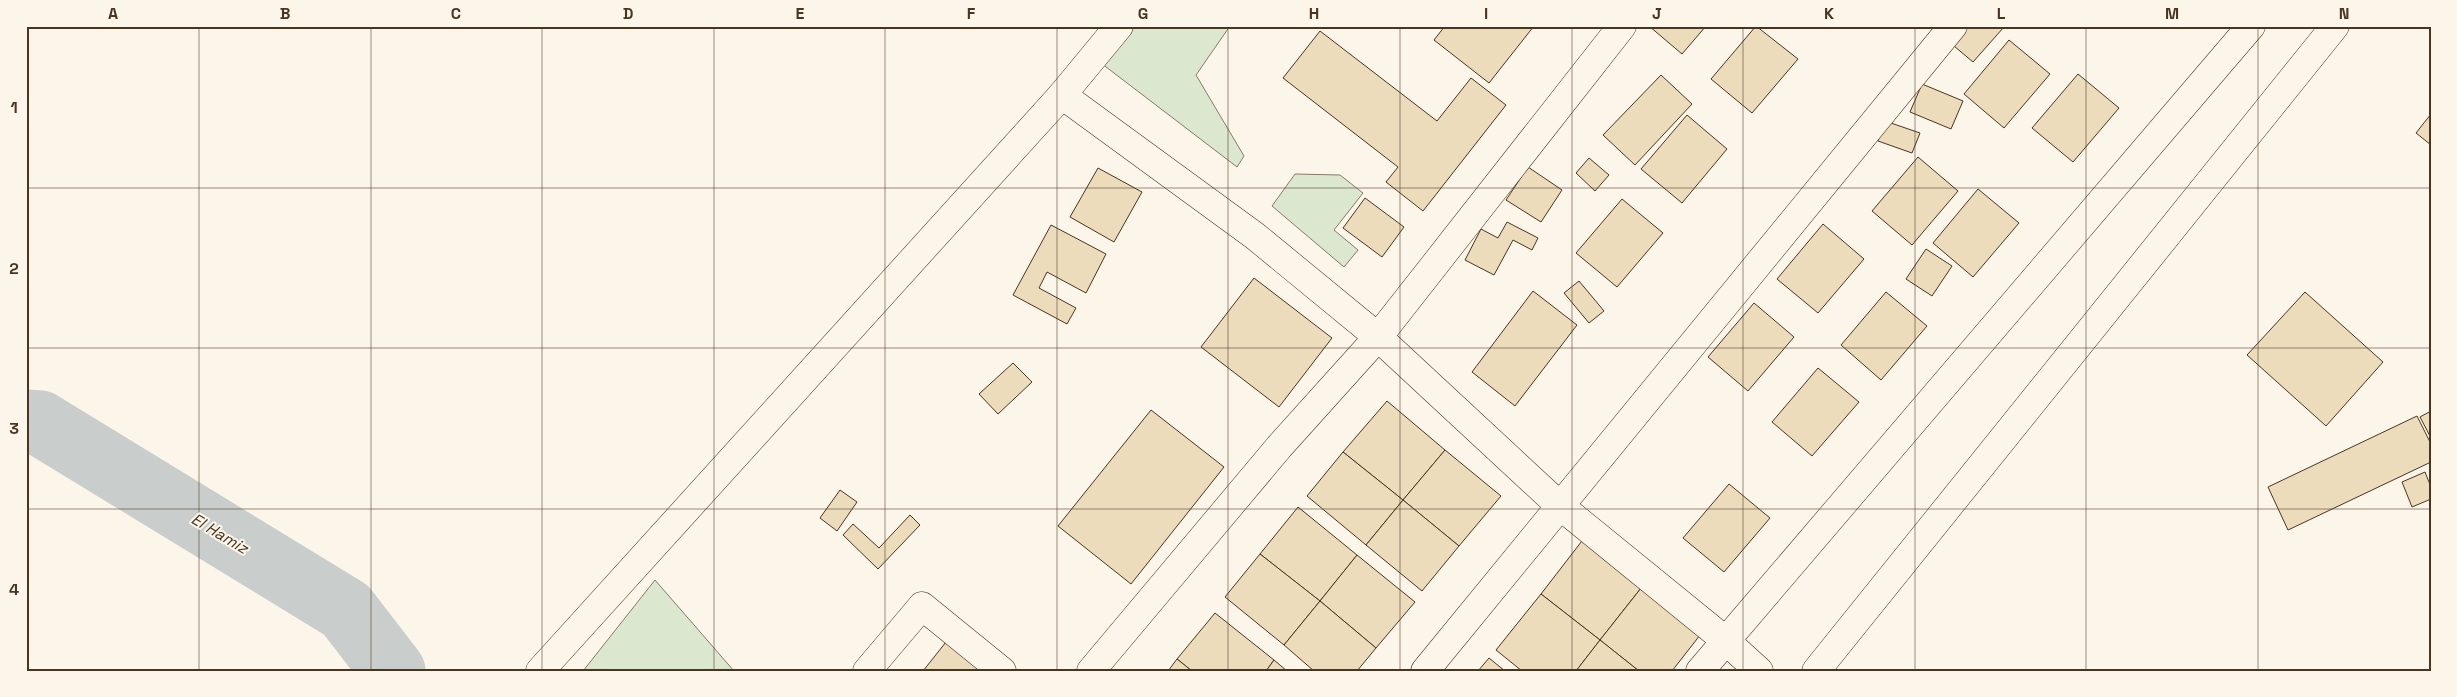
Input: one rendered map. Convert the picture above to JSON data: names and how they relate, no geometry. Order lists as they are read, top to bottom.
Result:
{
  "water": ["El Hamiz"],
  "grid": {
    "columns": [
      "A",
      "B",
      "C",
      "D",
      "E",
      "F",
      "G",
      "H",
      "I",
      "J",
      "K",
      "L",
      "M",
      "N"
    ],
    "rows": [
      "1",
      "2",
      "3",
      "4"
    ]
  }
}
